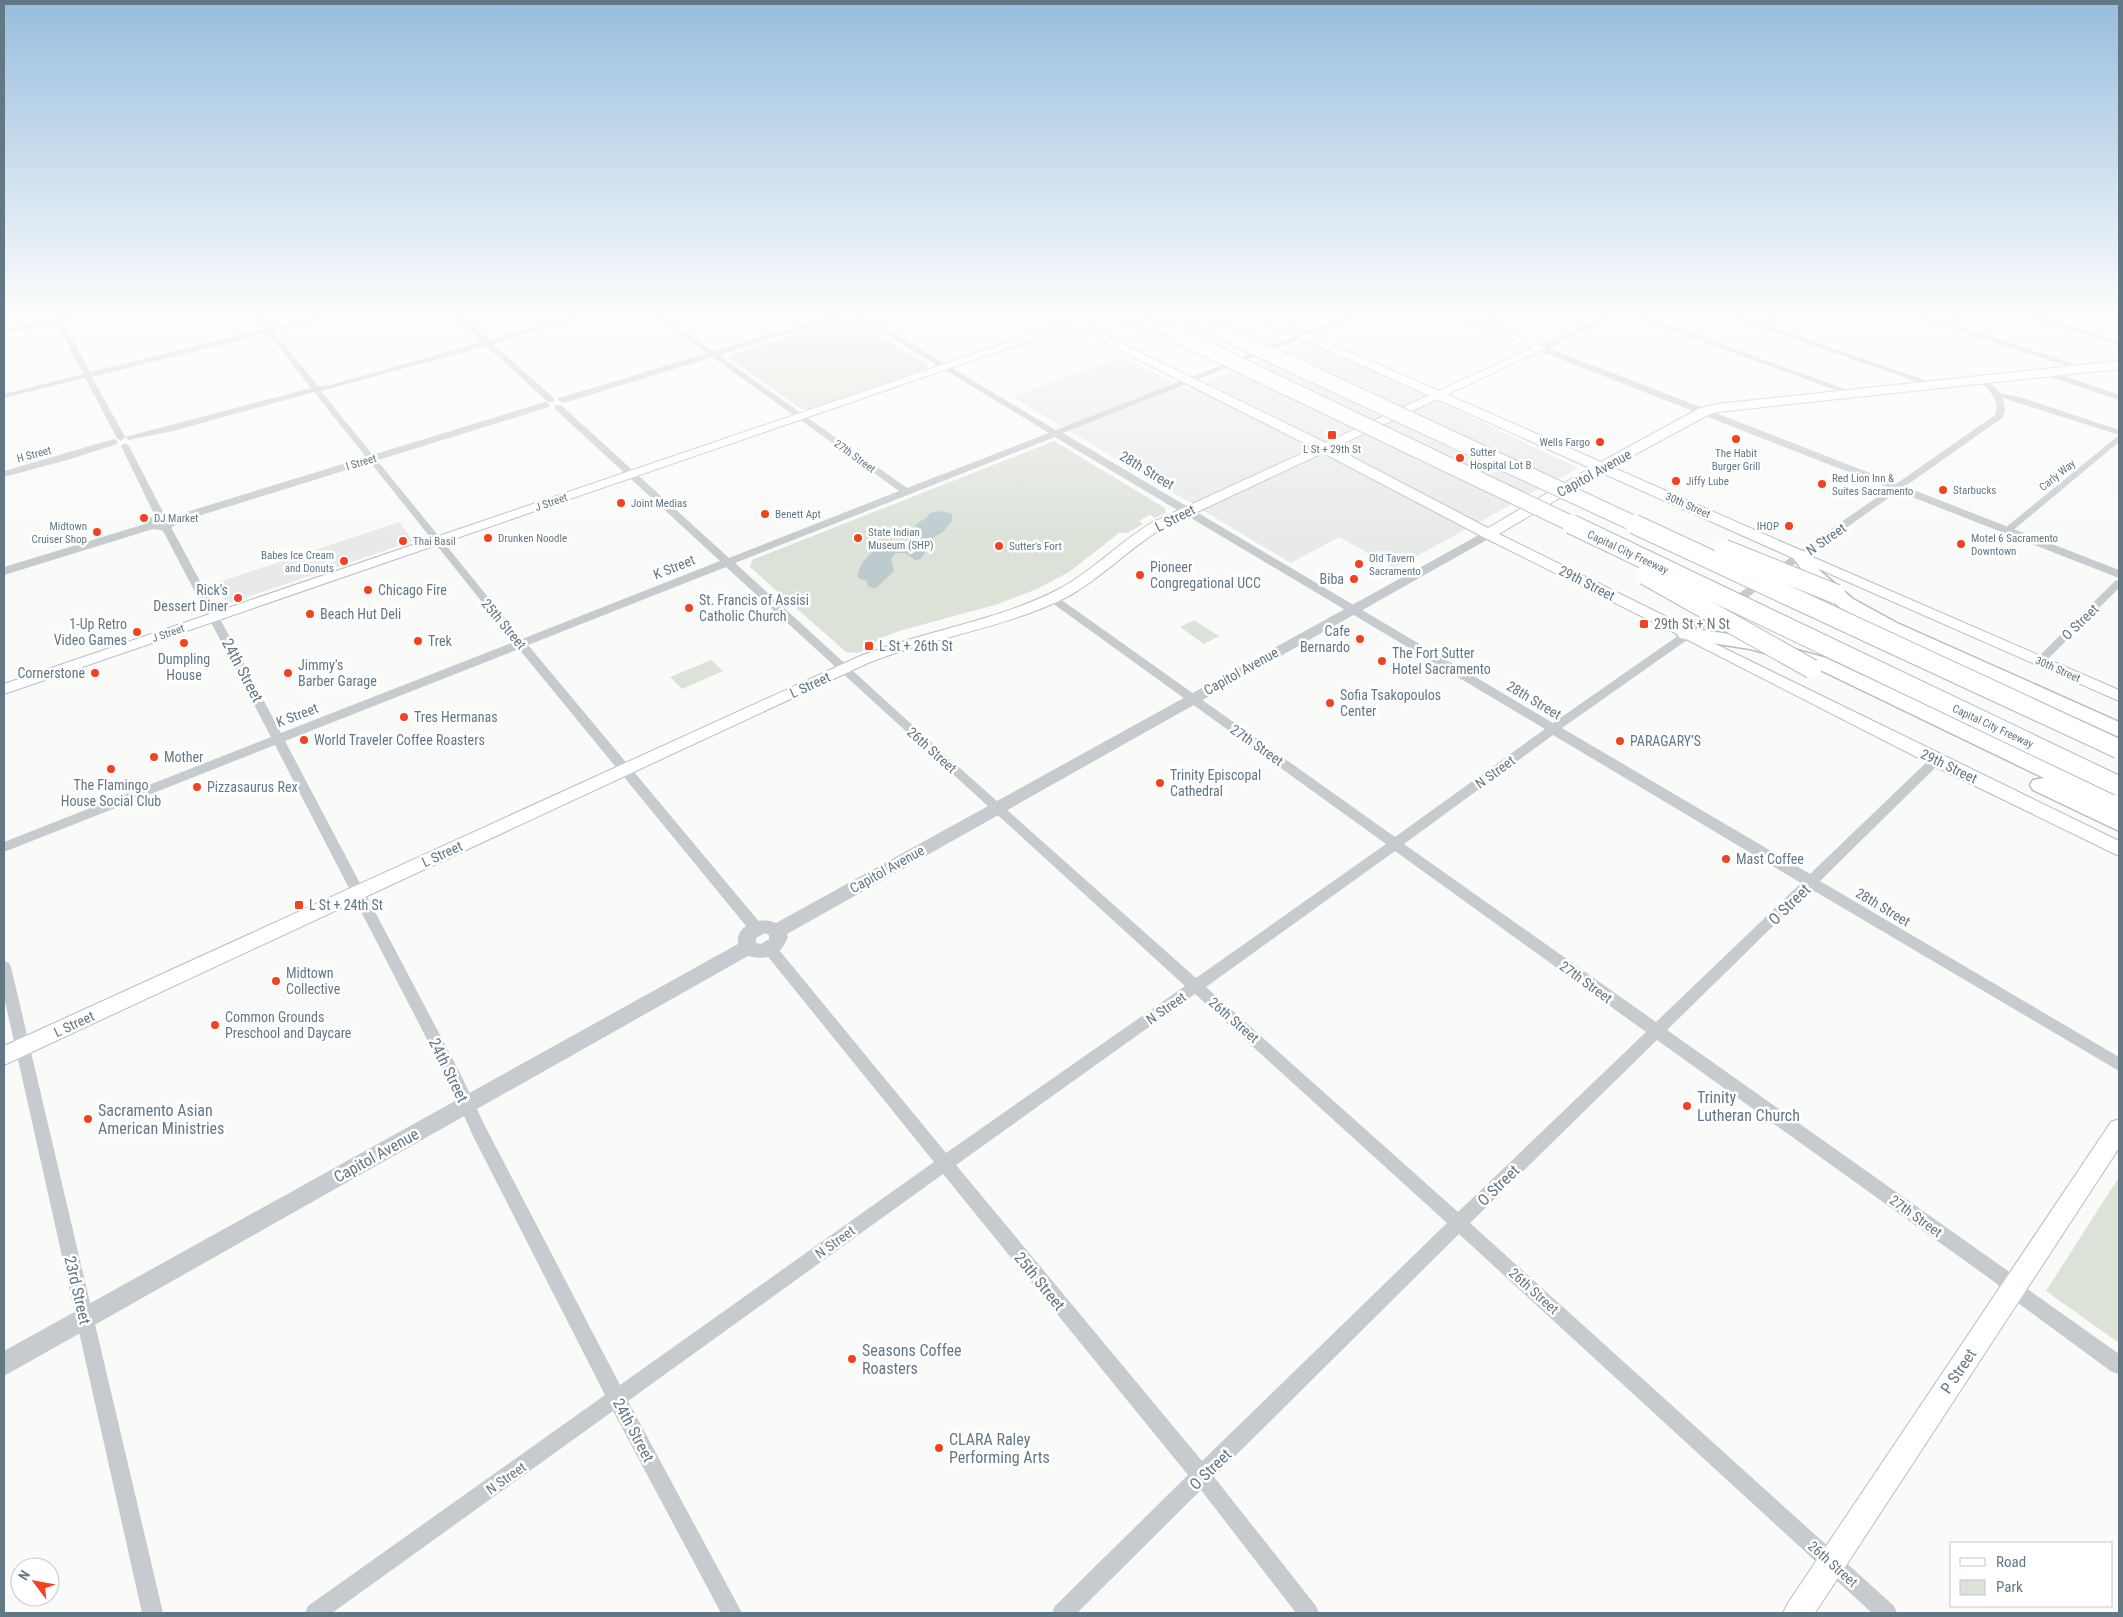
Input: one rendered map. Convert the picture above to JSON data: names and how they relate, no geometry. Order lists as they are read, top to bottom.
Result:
{
  "streets": {
    "highway": ["Capital City Freeway"],
    "main road": [
      "Capitol Avenue",
      "J Street",
      "30th Street",
      "L Street",
      "29th Street",
      "P Street"
    ],
    "street": [
      "H Street",
      "27th Street",
      "I Street",
      "28th Street",
      "Carly Way",
      "N Street",
      "K Street",
      "O Street",
      "25th Street",
      "24th Street",
      "26th Street",
      "23rd Street"
    ]
  },
  "crossings": [
    ["H Street", "24th Street"],
    ["27th Street", "Capitol Avenue"],
    ["27th Street", "J Street"],
    ["27th Street", "L Street"],
    ["27th Street", "N Street"],
    ["27th Street", "K Street"],
    ["27th Street", "O Street"],
    ["27th Street", "P Street"],
    ["I Street", "25th Street"],
    ["I Street", "26th Street"],
    ["28th Street", "Capitol Avenue"],
    ["28th Street", "L Street"],
    ["28th Street", "N Street"],
    ["28th Street", "K Street"],
    ["28th Street", "O Street"],
    ["Capitol Avenue", "30th Street"],
    ["Capitol Avenue", "29th Street"],
    ["Capitol Avenue", "25th Street"],
    ["Capitol Avenue", "24th Street"],
    ["Capitol Avenue", "26th Street"],
    ["Capitol Avenue", "23rd Street"],
    ["J Street", "25th Street"],
    ["J Street", "24th Street"],
    ["J Street", "26th Street"],
    ["30th Street", "L Street"],
    ["30th Street", "N Street"],
    ["30th Street", "O Street"],
    ["L Street", "29th Street"],
    ["L Street", "25th Street"],
    ["L Street", "24th Street"],
    ["L Street", "26th Street"],
    ["L Street", "23rd Street"],
    ["N Street", "29th Street"],
    ["N Street", "25th Street"],
    ["N Street", "24th Street"],
    ["N Street", "26th Street"],
    ["K Street", "25th Street"],
    ["K Street", "24th Street"],
    ["K Street", "26th Street"],
    ["29th Street", "O Street"],
    ["O Street", "25th Street"],
    ["O Street", "26th Street"],
    ["26th Street", "P Street"]
  ],
  "places": {
    "transit": [
      "L St + 29th St",
      "29th St + N St",
      "L St + 26th St",
      "L St + 24th St"
    ],
    "other": [
      "The Habit Burger Grill",
      "Wells Fargo",
      "Sutter Hospital Lot B",
      "Jiffy Lube",
      "Red Lion Inn & Suites Sacramento",
      "Starbucks",
      "Joint Medias",
      "Benett Apt",
      "DJ Market",
      "IHOP",
      "Midtown Cruiser Shop",
      "Drunken Noodle",
      "State Indian Museum (SHP)",
      "Thai Basil",
      "Motel 6 Sacramento Downtown",
      "Sutter's Fort",
      "Babes Ice Cream and Donuts",
      "Old Tavern Sacramento",
      "Pioneer Congregational UCC",
      "Biba",
      "Chicago Fire",
      "Rick's Dessert Diner",
      "St. Francis of Assisi Catholic Church",
      "Beach Hut Deli",
      "1-Up Retro Video Games",
      "Cafe Bernardo",
      "Trek",
      "Dumpling House",
      "The Fort Sutter Hotel Sacramento",
      "Cornerstone",
      "Jimmy's Barber Garage",
      "Sofia Tsakopoulos Center",
      "Tres Hermanas",
      "World Traveler Coffee Roasters",
      "PARAGARY’S",
      "Mother",
      "The Flamingo House Social Club",
      "Trinity Episcopal Cathedral",
      "Pizzasaurus Rex",
      "Mast Coffee",
      "Midtown Collective",
      "Common Grounds Preschool and Daycare",
      "Trinity Lutheran Church",
      "Sacramento Asian American Ministries",
      "Seasons Coffee Roasters",
      "CLARA Raley Performing Arts"
    ]
  },
  "legend": ["Road", "Park"],
  "north": "top left"
}
